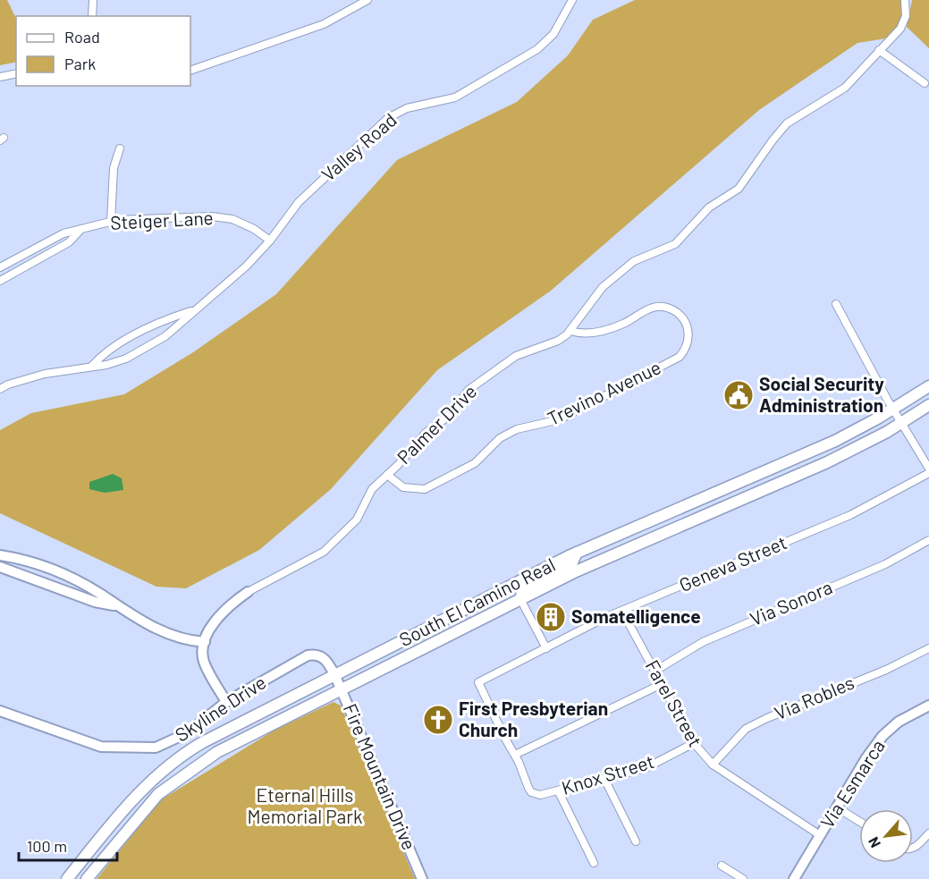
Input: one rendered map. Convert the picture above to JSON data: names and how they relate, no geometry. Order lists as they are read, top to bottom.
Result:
{
  "streets": {
    "main road": ["South El Camino Real"],
    "street": [
      "Valley Road",
      "Steiger Lane",
      "Trevino Avenue",
      "Palmer Drive",
      "Geneva Street",
      "Via Sonora",
      "Via Robles",
      "Farel Street",
      "Skyline Drive",
      "Knox Street",
      "Fire Mountain Drive",
      "Via Esmarca"
    ]
  },
  "crossings": [
    ["Valley Road", "Steiger Lane"],
    ["Trevino Avenue", "Palmer Drive"],
    ["Geneva Street", "Farel Street"],
    ["South El Camino Real", "Skyline Drive"],
    ["South El Camino Real", "Fire Mountain Drive"],
    ["Via Sonora", "Farel Street"],
    ["Via Robles", "Farel Street"],
    ["Farel Street", "Knox Street"],
    ["Farel Street", "Via Esmarca"],
    ["Skyline Drive", "Fire Mountain Drive"]
  ],
  "parks": ["Eternal Hills Memorial Park"],
  "places": {
    "public building": ["Social Security Administration"],
    "building": ["Somatelligence"],
    "church": ["First Presbyterian Church"]
  },
  "legend": ["Road", "Park"],
  "scale_bar": "100 m",
  "north": "bottom left"
}
